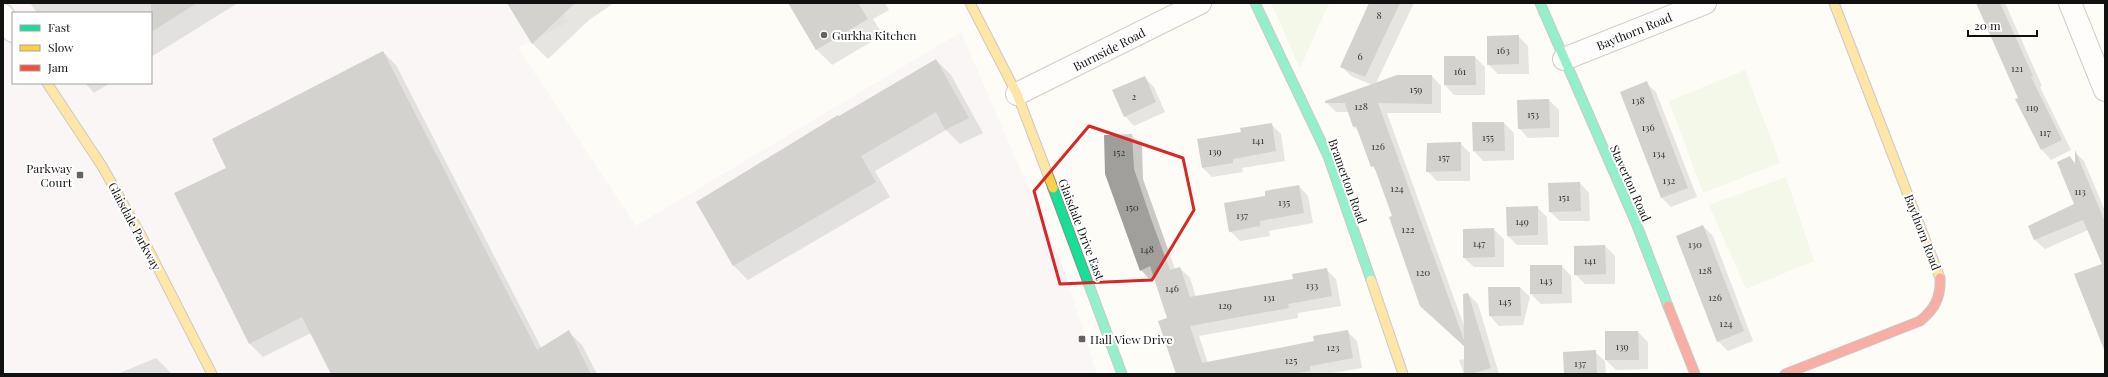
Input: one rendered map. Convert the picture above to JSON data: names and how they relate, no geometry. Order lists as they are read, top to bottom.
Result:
{
  "streets": {
    "street": [
      "Baythorn Road",
      "Burnside Road",
      "Bramerton Road",
      "Staverton Road",
      "Glaisdale Parkway",
      "Glaisdale Drive East"
    ]
  },
  "crossings": [
    ["Baythorn Road", "Staverton Road"],
    ["Burnside Road", "Glaisdale Drive East"]
  ],
  "places": {
    "other": ["Gurkha Kitchen"],
    "transit": ["Parkway Court", "Hall View Drive"]
  },
  "house_numbers": [
    "8",
    "163",
    "6",
    "121",
    "161",
    "159",
    "2",
    "138",
    "128",
    "119",
    "153",
    "136",
    "117",
    "155",
    "141",
    "126",
    "139",
    "152",
    "134",
    "157",
    "132",
    "124",
    "113",
    "151",
    "135",
    "150",
    "137",
    "149",
    "122",
    "147",
    "130",
    "148",
    "141",
    "128",
    "120",
    "143",
    "133",
    "146",
    "131",
    "126",
    "145",
    "129",
    "124",
    "139",
    "123",
    "125",
    "137"
  ],
  "legend": ["Fast", "Slow", "Jam"],
  "scale_bar": "20 m"
}
